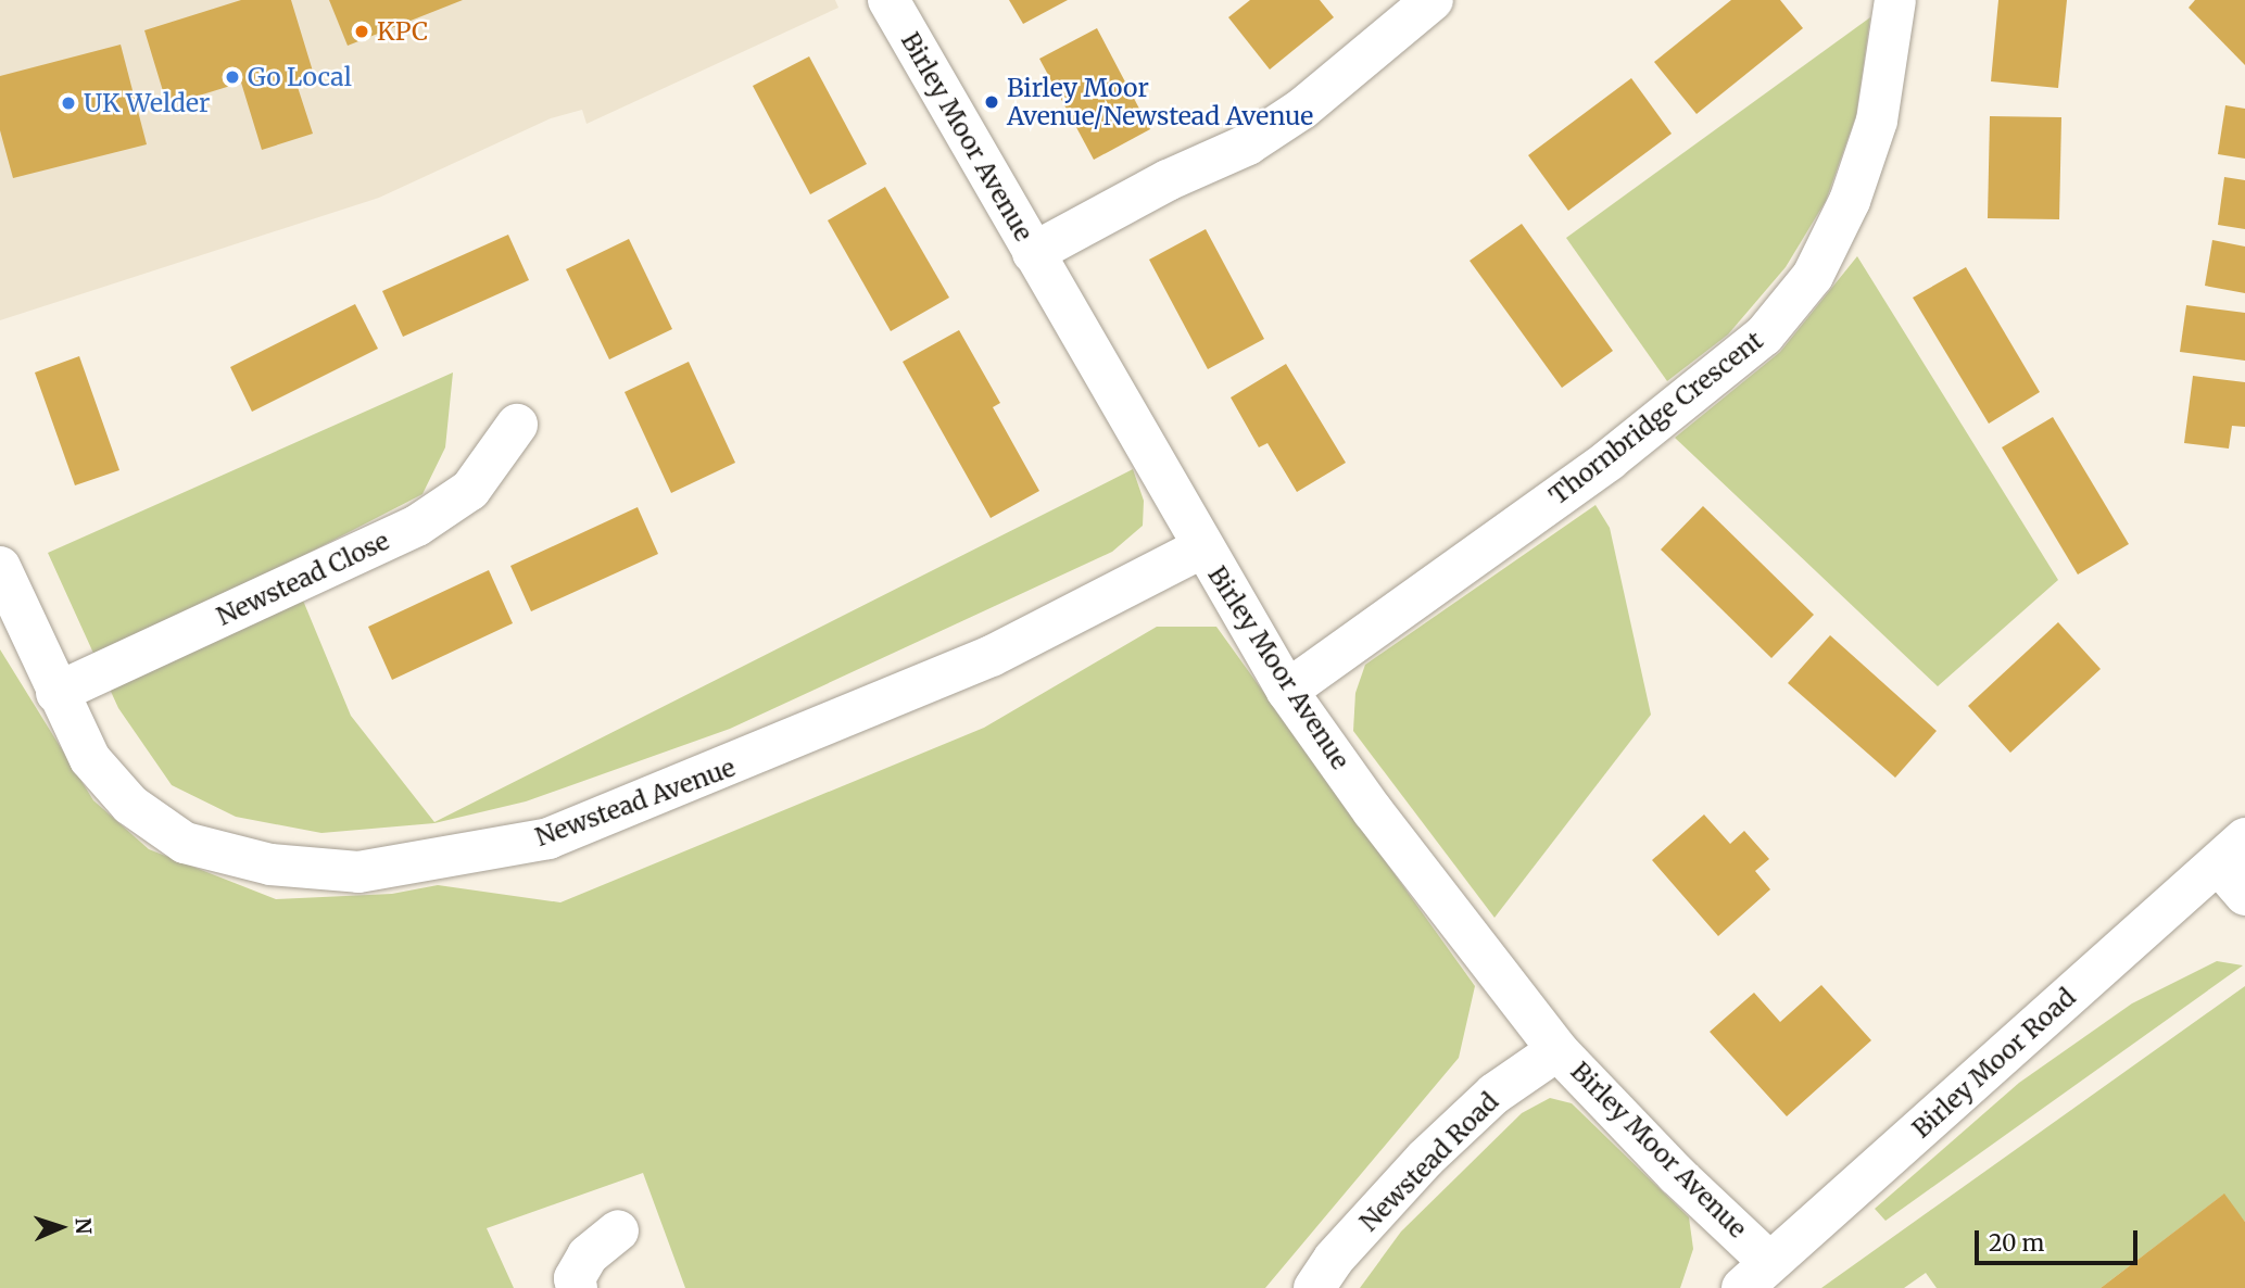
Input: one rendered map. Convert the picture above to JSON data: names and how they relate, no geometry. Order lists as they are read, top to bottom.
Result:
{
  "streets": {
    "street": [
      "Birley Moor Avenue",
      "Thornbridge Crescent",
      "Newstead Close",
      "Newstead Avenue",
      "Birley Moor Road",
      "Newstead Road"
    ]
  },
  "crossings": [
    ["Birley Moor Avenue", "Thornbridge Crescent"],
    ["Birley Moor Avenue", "Newstead Avenue"],
    ["Birley Moor Avenue", "Birley Moor Road"],
    ["Birley Moor Avenue", "Newstead Road"],
    ["Newstead Close", "Newstead Avenue"]
  ],
  "places": [
    "KPC",
    "Go Local",
    "Birley Moor Avenue/Newstead Avenue",
    "UK Welder"
  ],
  "scale_bar": "20 m",
  "north": "right"
}
